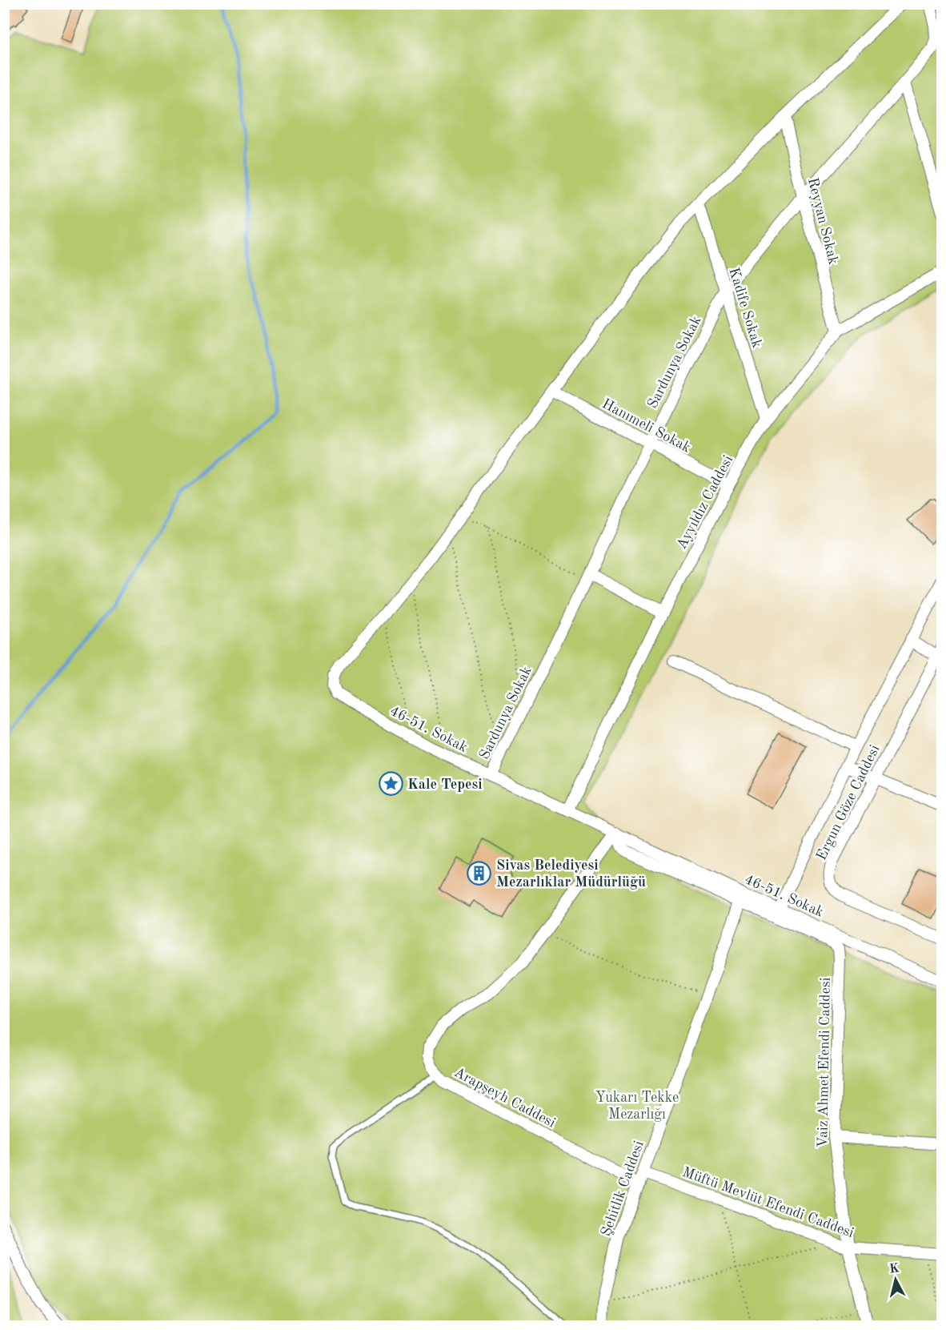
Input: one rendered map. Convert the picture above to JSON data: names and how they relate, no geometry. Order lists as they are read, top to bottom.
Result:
{
  "streets": {
    "street": [
      "Reyyan Sokak",
      "Kadife Sokak",
      "Sardunya Sokak",
      "Hanımeli Sokak",
      "Ayyıldız Caddesi",
      "46-51. Sokak",
      "Ergun Göze Caddesi",
      "Vaiz Ahmet Efendi Caddesi",
      "Arapşeyh Caddesi",
      "Şehitlik Caddesi",
      "Müftü Mevlüt Efendi Caddesi"
    ]
  },
  "crossings": [
    ["Reyyan Sokak", "Sardunya Sokak"],
    ["Reyyan Sokak", "Ayyıldız Caddesi"],
    ["Kadife Sokak", "Sardunya Sokak"],
    ["Kadife Sokak", "Ayyıldız Caddesi"],
    ["Sardunya Sokak", "Hanımeli Sokak"],
    ["Sardunya Sokak", "46-51. Sokak"],
    ["Hanımeli Sokak", "Ayyıldız Caddesi"],
    ["Ayyıldız Caddesi", "46-51. Sokak"],
    ["46-51. Sokak", "Ergun Göze Caddesi"],
    ["46-51. Sokak", "Vaiz Ahmet Efendi Caddesi"],
    ["46-51. Sokak", "Arapşeyh Caddesi"],
    ["46-51. Sokak", "Şehitlik Caddesi"],
    ["Vaiz Ahmet Efendi Caddesi", "Müftü Mevlüt Efendi Caddesi"],
    ["Arapşeyh Caddesi", "Şehitlik Caddesi"],
    ["Şehitlik Caddesi", "Müftü Mevlüt Efendi Caddesi"]
  ],
  "parks": ["Yukarı Tekke Mezarlığı"],
  "places": {
    "place": ["Kale Tepesi"],
    "building": ["Sivas Belediyesi Mezarlıklar Müdürlüğü"]
  },
  "north": "top"
}
